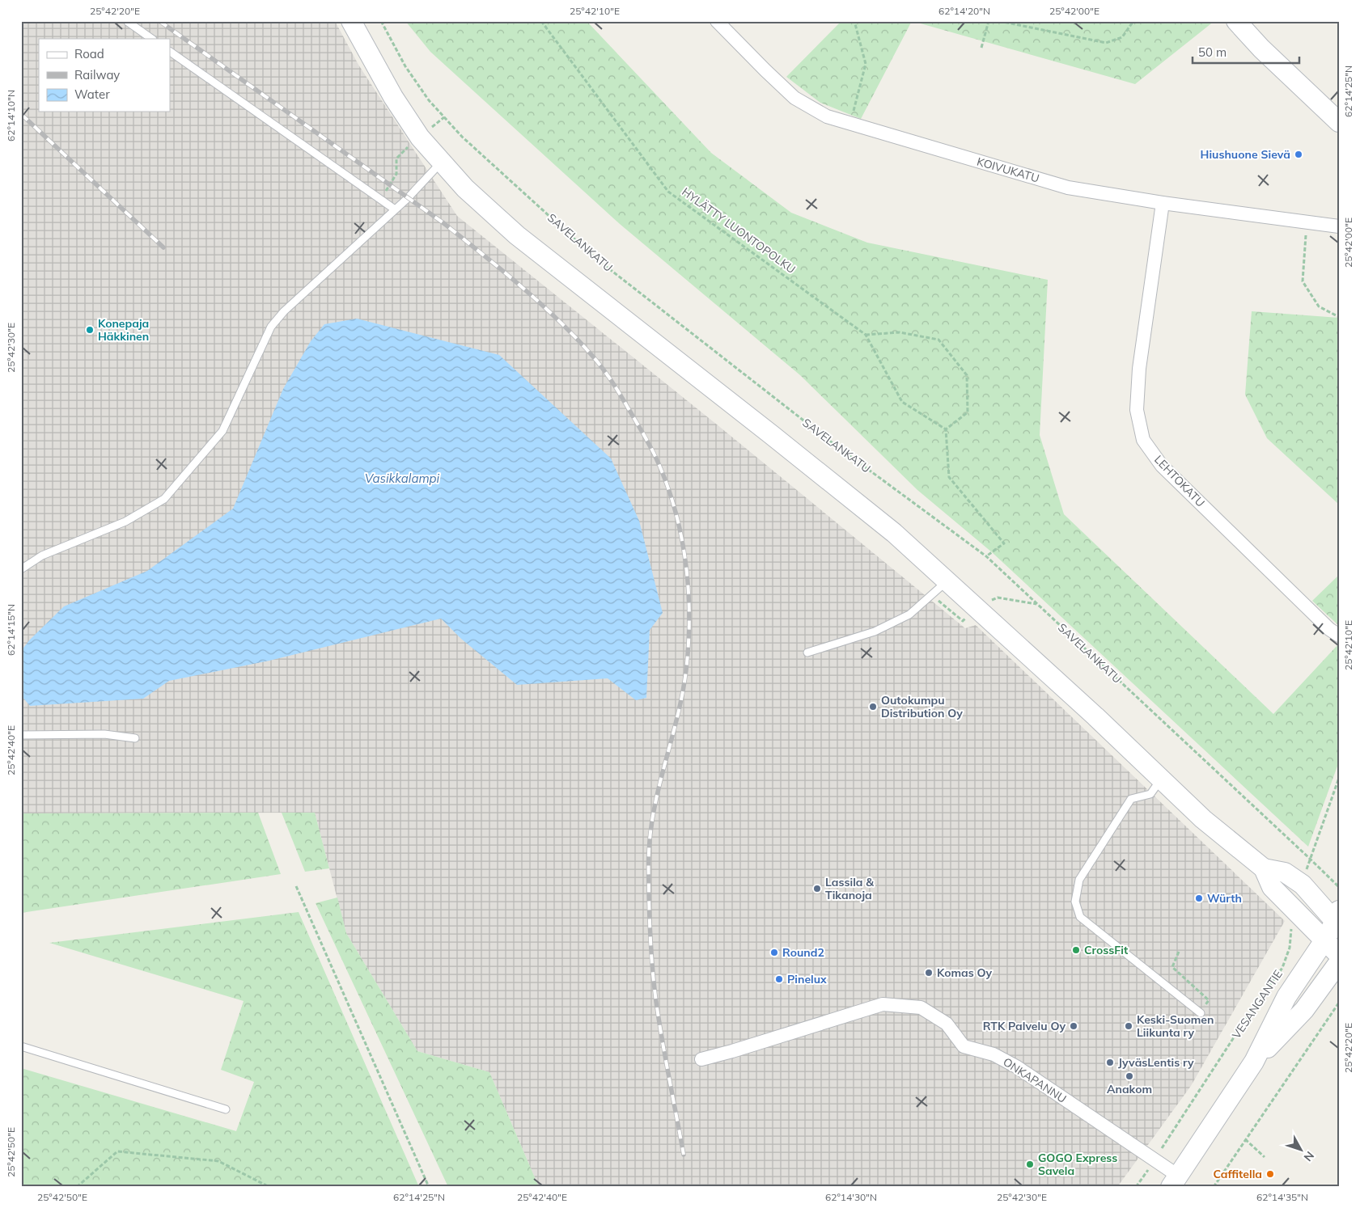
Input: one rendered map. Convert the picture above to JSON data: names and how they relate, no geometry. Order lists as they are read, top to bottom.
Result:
{
  "streets": {
    "main road": ["VESANGANTIE"],
    "street": ["KOIVUKATU", "LEHTOKATU", "ONKAPANNU"],
    "path": ["HYLÄTTY LUONTOPOLKU", "SAVELANKATU"]
  },
  "crossings": [
    ["KOIVUKATU", "LEHTOKATU"],
    ["VESANGANTIE", "ONKAPANNU"]
  ],
  "water": ["Vasikkalampi"],
  "places": [
    "Hiushuone Sievä",
    "Konepaja Häkkinen",
    "Outokumpu Distribution Oy",
    "Lassila & Tikanoja",
    "Würth",
    "CrossFit",
    "Round2",
    "Komas Oy",
    "Pinelux",
    "RTK Palvelu Oy",
    "Keski-Suomen Liikunta ry",
    "JyväsLentis ry",
    "Anakom",
    "GOGO Express Savela",
    "Caffitella"
  ],
  "legend": ["Road", "Railway", "Water"],
  "scale_bar": "50 m",
  "north": "bottom right",
  "coordinates": [
    "25°42'20\"E",
    "25°42'10\"E",
    "62°14'20\"N",
    "25°42'00\"E",
    "62°14'25\"N",
    "62°14'10\"N",
    "25°42'30\"E",
    "62°14'15\"N",
    "25°42'40\"E",
    "25°42'50\"E",
    "62°14'30\"N",
    "62°14'35\"N"
  ]
}
